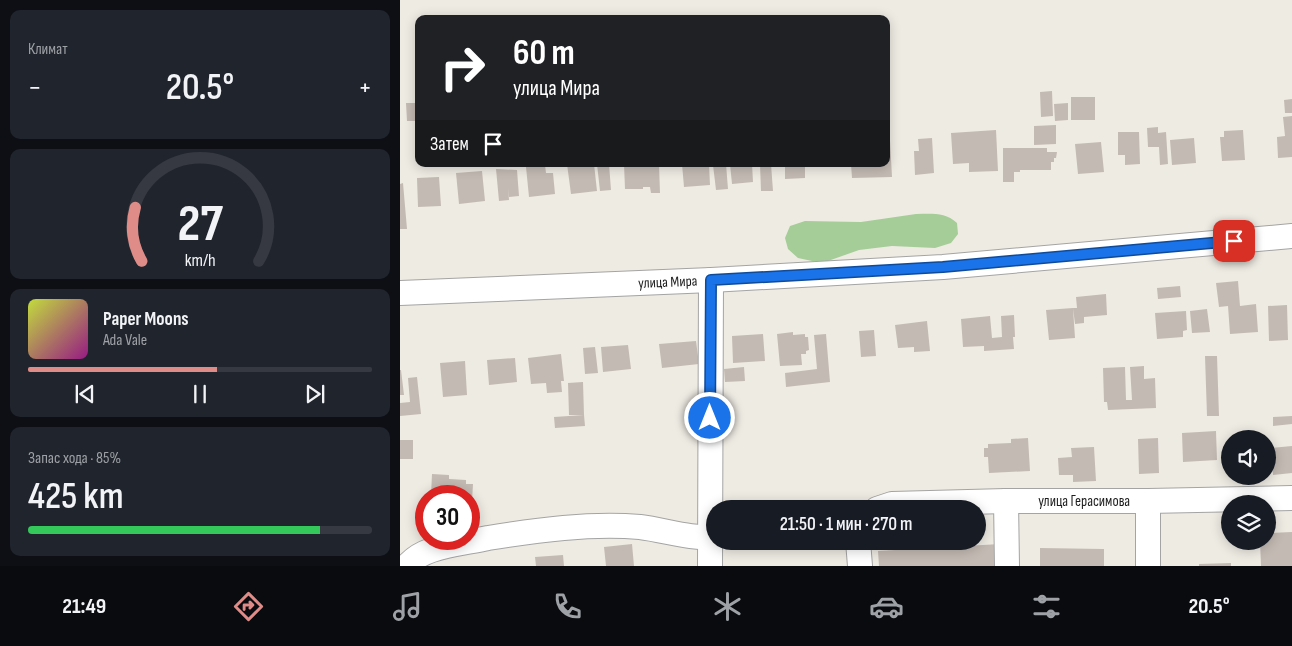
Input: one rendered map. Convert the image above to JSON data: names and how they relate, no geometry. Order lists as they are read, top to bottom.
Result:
{
  "streets": {
    "street": ["улица Мира", "улица Герасимова"]
  },
  "page": {
    "tile": [
      "Климат",
      ["Запас хода · 85%", "425 km"]
    ],
    "turn": ["60 m", "улица Мира"],
    "heat": ["−", "20.5°", "+"],
    "then": "Затем",
    "song": ["Paper Moons", "Ada Vale"],
    "limit": "30",
    "trip": "21:50 · 1 мин · 270 m",
    "tabs": ["21:49", "20.5°"],
    "gauge": ["27", "km/h"]
  }
}
